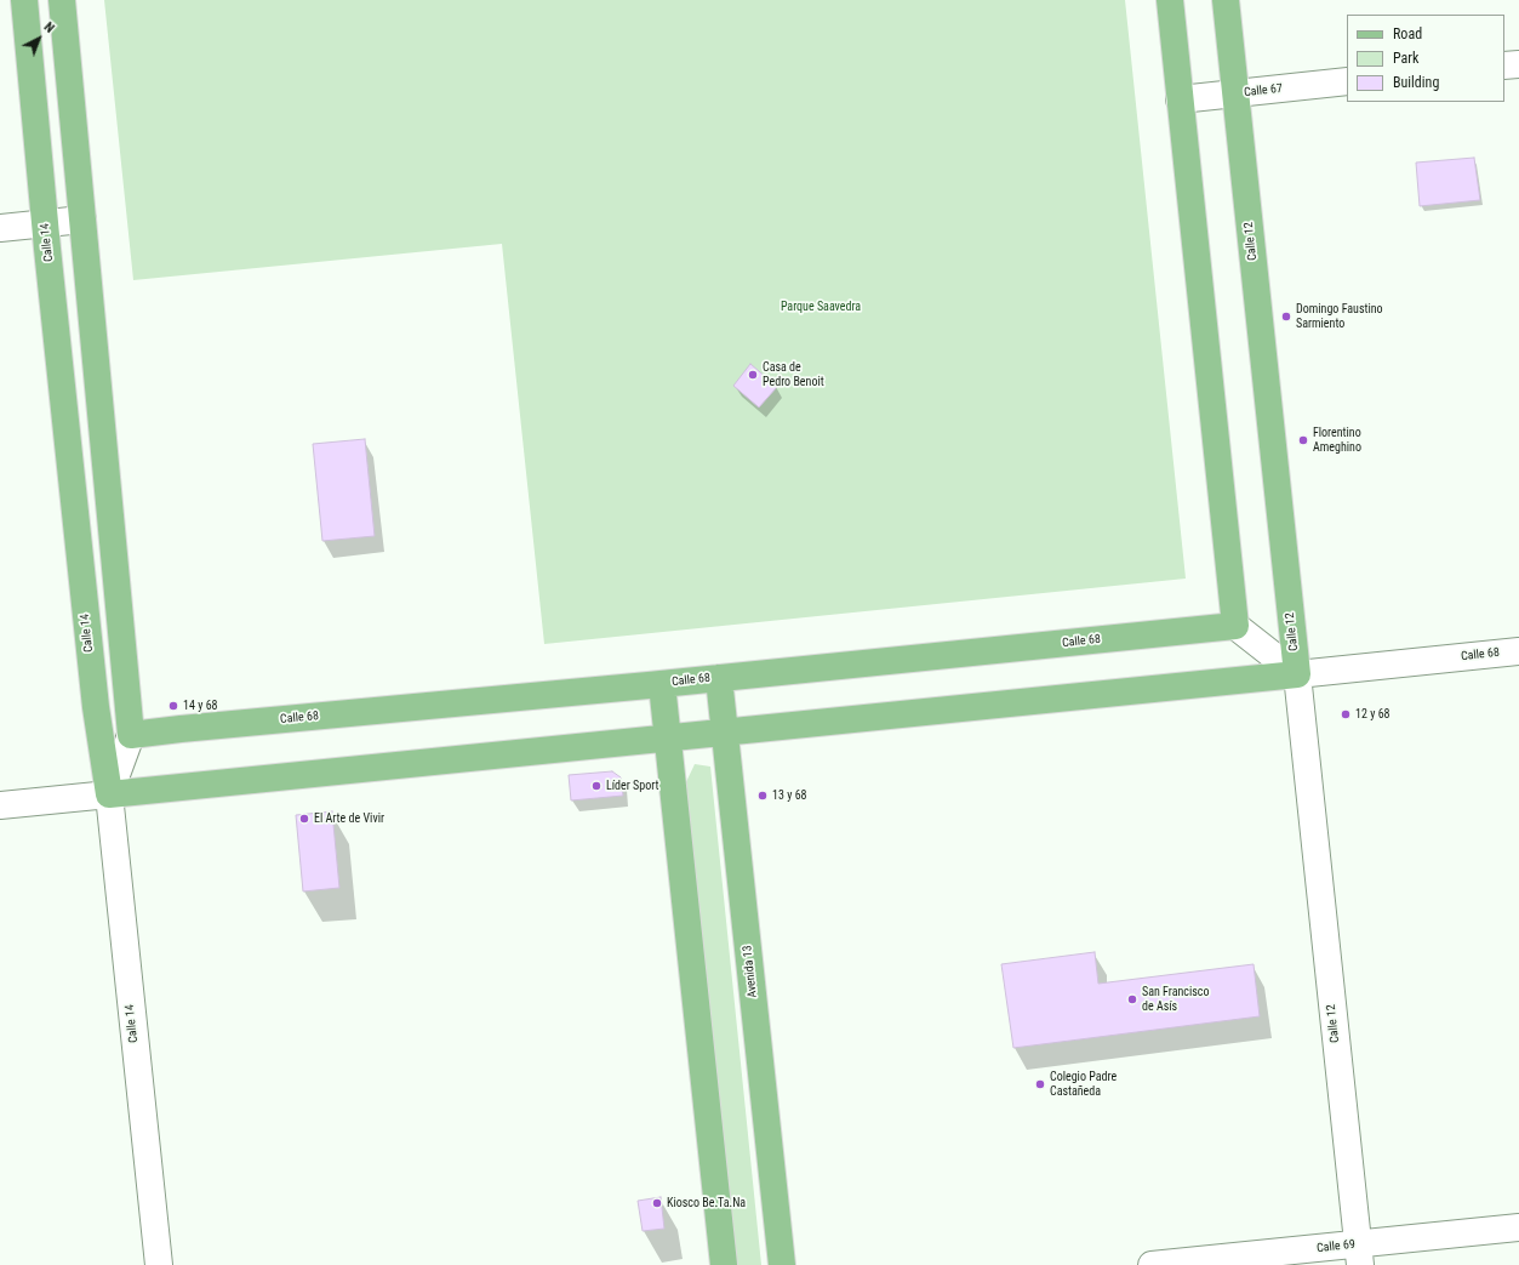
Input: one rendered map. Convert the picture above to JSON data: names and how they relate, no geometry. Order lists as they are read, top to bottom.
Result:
{
  "streets": {
    "main road": [
      "Calle 12",
      "Calle 14",
      "Calle 68",
      "Avenida 13"
    ],
    "street": ["Calle 67", "Calle 69"]
  },
  "crossings": [
    ["Calle 67", "Calle 12"],
    ["Calle 12", "Calle 68"],
    ["Calle 12", "Calle 69"],
    ["Calle 14", "Calle 68"],
    ["Calle 68", "Avenida 13"]
  ],
  "parks": ["Parque Saavedra"],
  "places": [
    "Domingo Faustino Sarmiento",
    "Casa de Pedro Benoit",
    "Florentino Ameghino",
    "14 y 68",
    "12 y 68",
    "Líder Sport",
    "13 y 68",
    "El Arte de Vivir",
    "San Francisco de Asís",
    "Colegio Padre Castañeda",
    "Kiosco Be.Ta.Na"
  ],
  "legend": ["Road", "Park", "Building"],
  "north": "top right"
}
